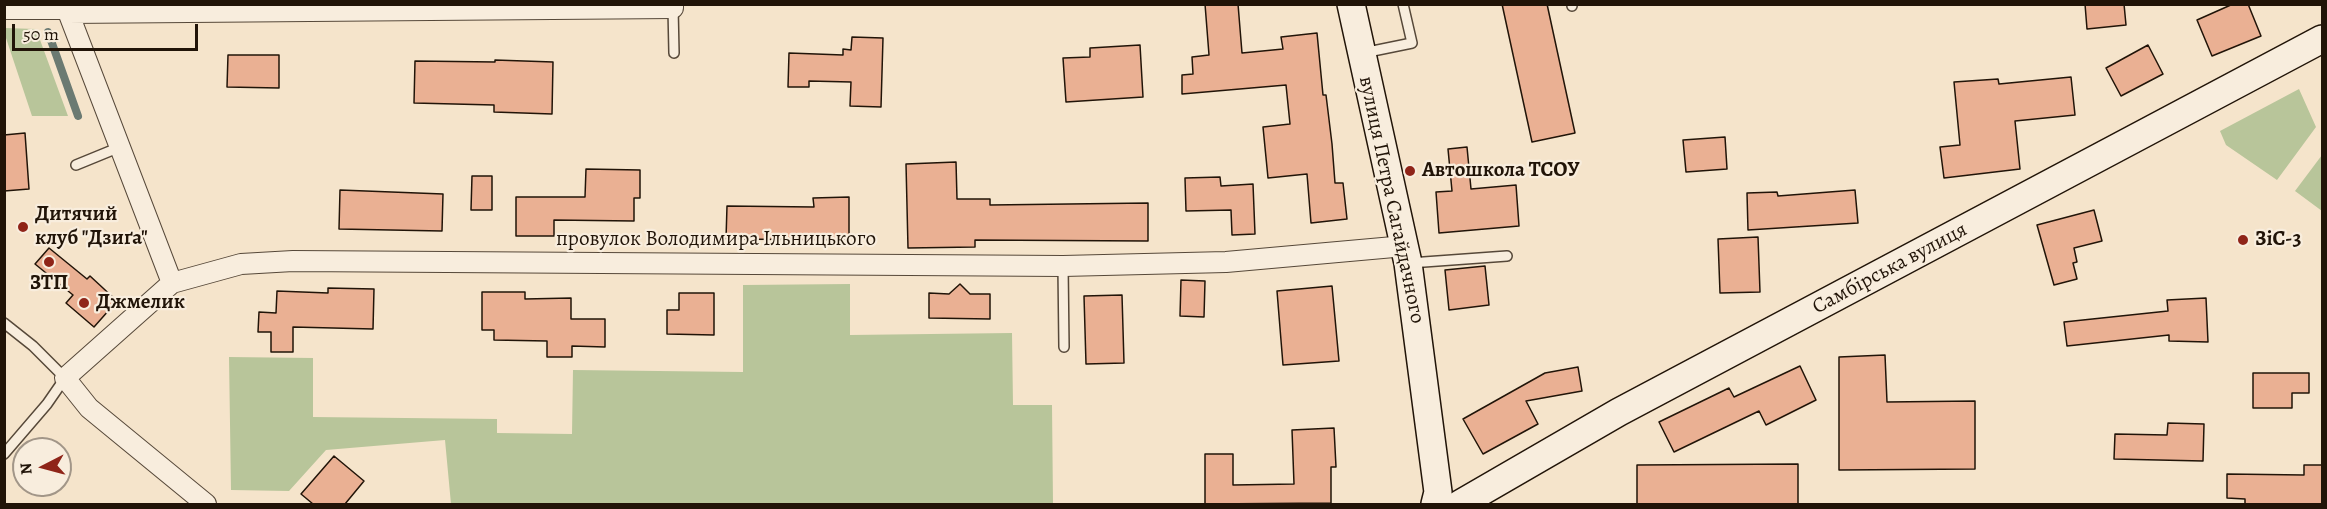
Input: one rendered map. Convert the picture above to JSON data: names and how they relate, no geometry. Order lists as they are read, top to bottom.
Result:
{
  "streets": {
    "main road": ["вулиця Петра Сагайдачного", "Самбірська вулиця"],
    "street": ["провулок Володимира Ільницького"]
  },
  "crossings": [
    ["вулиця Петра Сагайдачного", "провулок Володимира Ільницького"]
  ],
  "places": [
    "Автошкола ТСОУ",
    "Дитячий клуб \"Дзиґа\"",
    "ЗіС-3",
    "ЗТП",
    "Джмелик"
  ],
  "scale_bar": "50 m",
  "north": "left"
}
